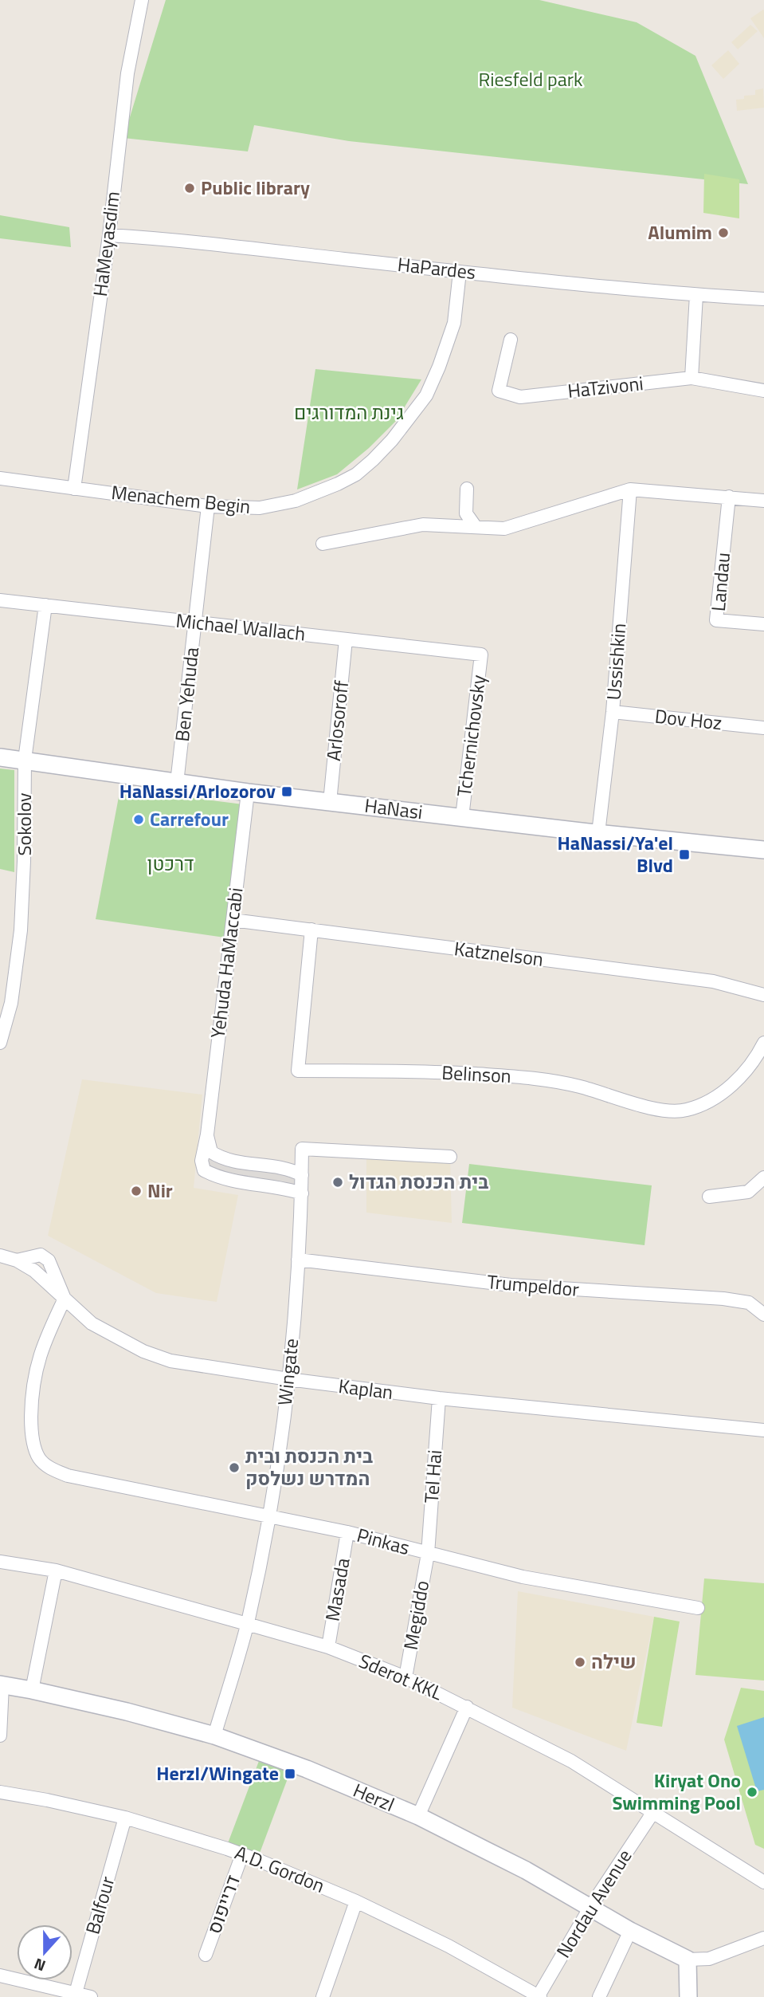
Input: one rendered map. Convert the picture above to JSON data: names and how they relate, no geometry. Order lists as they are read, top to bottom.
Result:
{
  "streets": {
    "street": [
      "HaMeyasdim",
      "HaPardes",
      "HaTzivoni",
      "Menachem Begin",
      "Landau",
      "Michael Wallach",
      "Ussishkin",
      "Ben Yehuda",
      "Dov Hoz",
      "Arlosoroff",
      "Tchernichovsky",
      "HaNasi",
      "Sokolov",
      "Katznelson",
      "Yehuda HaMaccabi",
      "Belinson",
      "Trumpeldor",
      "Wingate",
      "Kaplan",
      "Tel Hai",
      "Pinkas",
      "Masada",
      "Megiddo",
      "Sderot KKL",
      "Herzl",
      "A.D. Gordon",
      "Nordau Avenue",
      "דרייפוס",
      "Balfour"
    ]
  },
  "crossings": [
    ["HaMeyasdim", "HaPardes"],
    ["HaMeyasdim", "Menachem Begin"],
    ["HaPardes", "Menachem Begin"],
    ["Menachem Begin", "Ben Yehuda"],
    ["Michael Wallach", "Ben Yehuda"],
    ["Michael Wallach", "Arlosoroff"],
    ["Michael Wallach", "Tchernichovsky"],
    ["Michael Wallach", "Sokolov"],
    ["Ussishkin", "Dov Hoz"],
    ["Ussishkin", "HaNasi"],
    ["Ben Yehuda", "HaNasi"],
    ["Arlosoroff", "HaNasi"],
    ["Tchernichovsky", "HaNasi"],
    ["HaNasi", "Sokolov"],
    ["HaNasi", "Yehuda HaMaccabi"],
    ["Katznelson", "Yehuda HaMaccabi"],
    ["Katznelson", "Belinson"],
    ["Yehuda HaMaccabi", "Wingate"],
    ["Trumpeldor", "Wingate"],
    ["Wingate", "Kaplan"],
    ["Wingate", "Pinkas"],
    ["Wingate", "Sderot KKL"],
    ["Wingate", "Herzl"],
    ["Kaplan", "Tel Hai"],
    ["Kaplan", "Pinkas"],
    ["Tel Hai", "Pinkas"],
    ["Tel Hai", "Megiddo"],
    ["Pinkas", "Masada"],
    ["Pinkas", "Megiddo"],
    ["Masada", "Sderot KKL"],
    ["Megiddo", "Sderot KKL"],
    ["Sderot KKL", "Nordau Avenue"],
    ["Herzl", "Nordau Avenue"],
    ["A.D. Gordon", "Nordau Avenue"],
    ["A.D. Gordon", "דרייפוס"],
    ["A.D. Gordon", "Balfour"]
  ],
  "parks": ["Riesfeld park", "גינת המדורגים", "דרכטן"],
  "places": {
    "other": [
      "Public library",
      "Alumim",
      "Carrefour",
      "בית הכנסת הגדול",
      "Nir",
      "בית הכנסת ובית המדרש נשלסק",
      "שילה",
      "Kiryat Ono Swimming Pool"
    ],
    "transit": ["HaNassi/Arlozorov", "HaNassi/Ya'el Blvd", "Herzl/Wingate"]
  },
  "north": "bottom"
}
